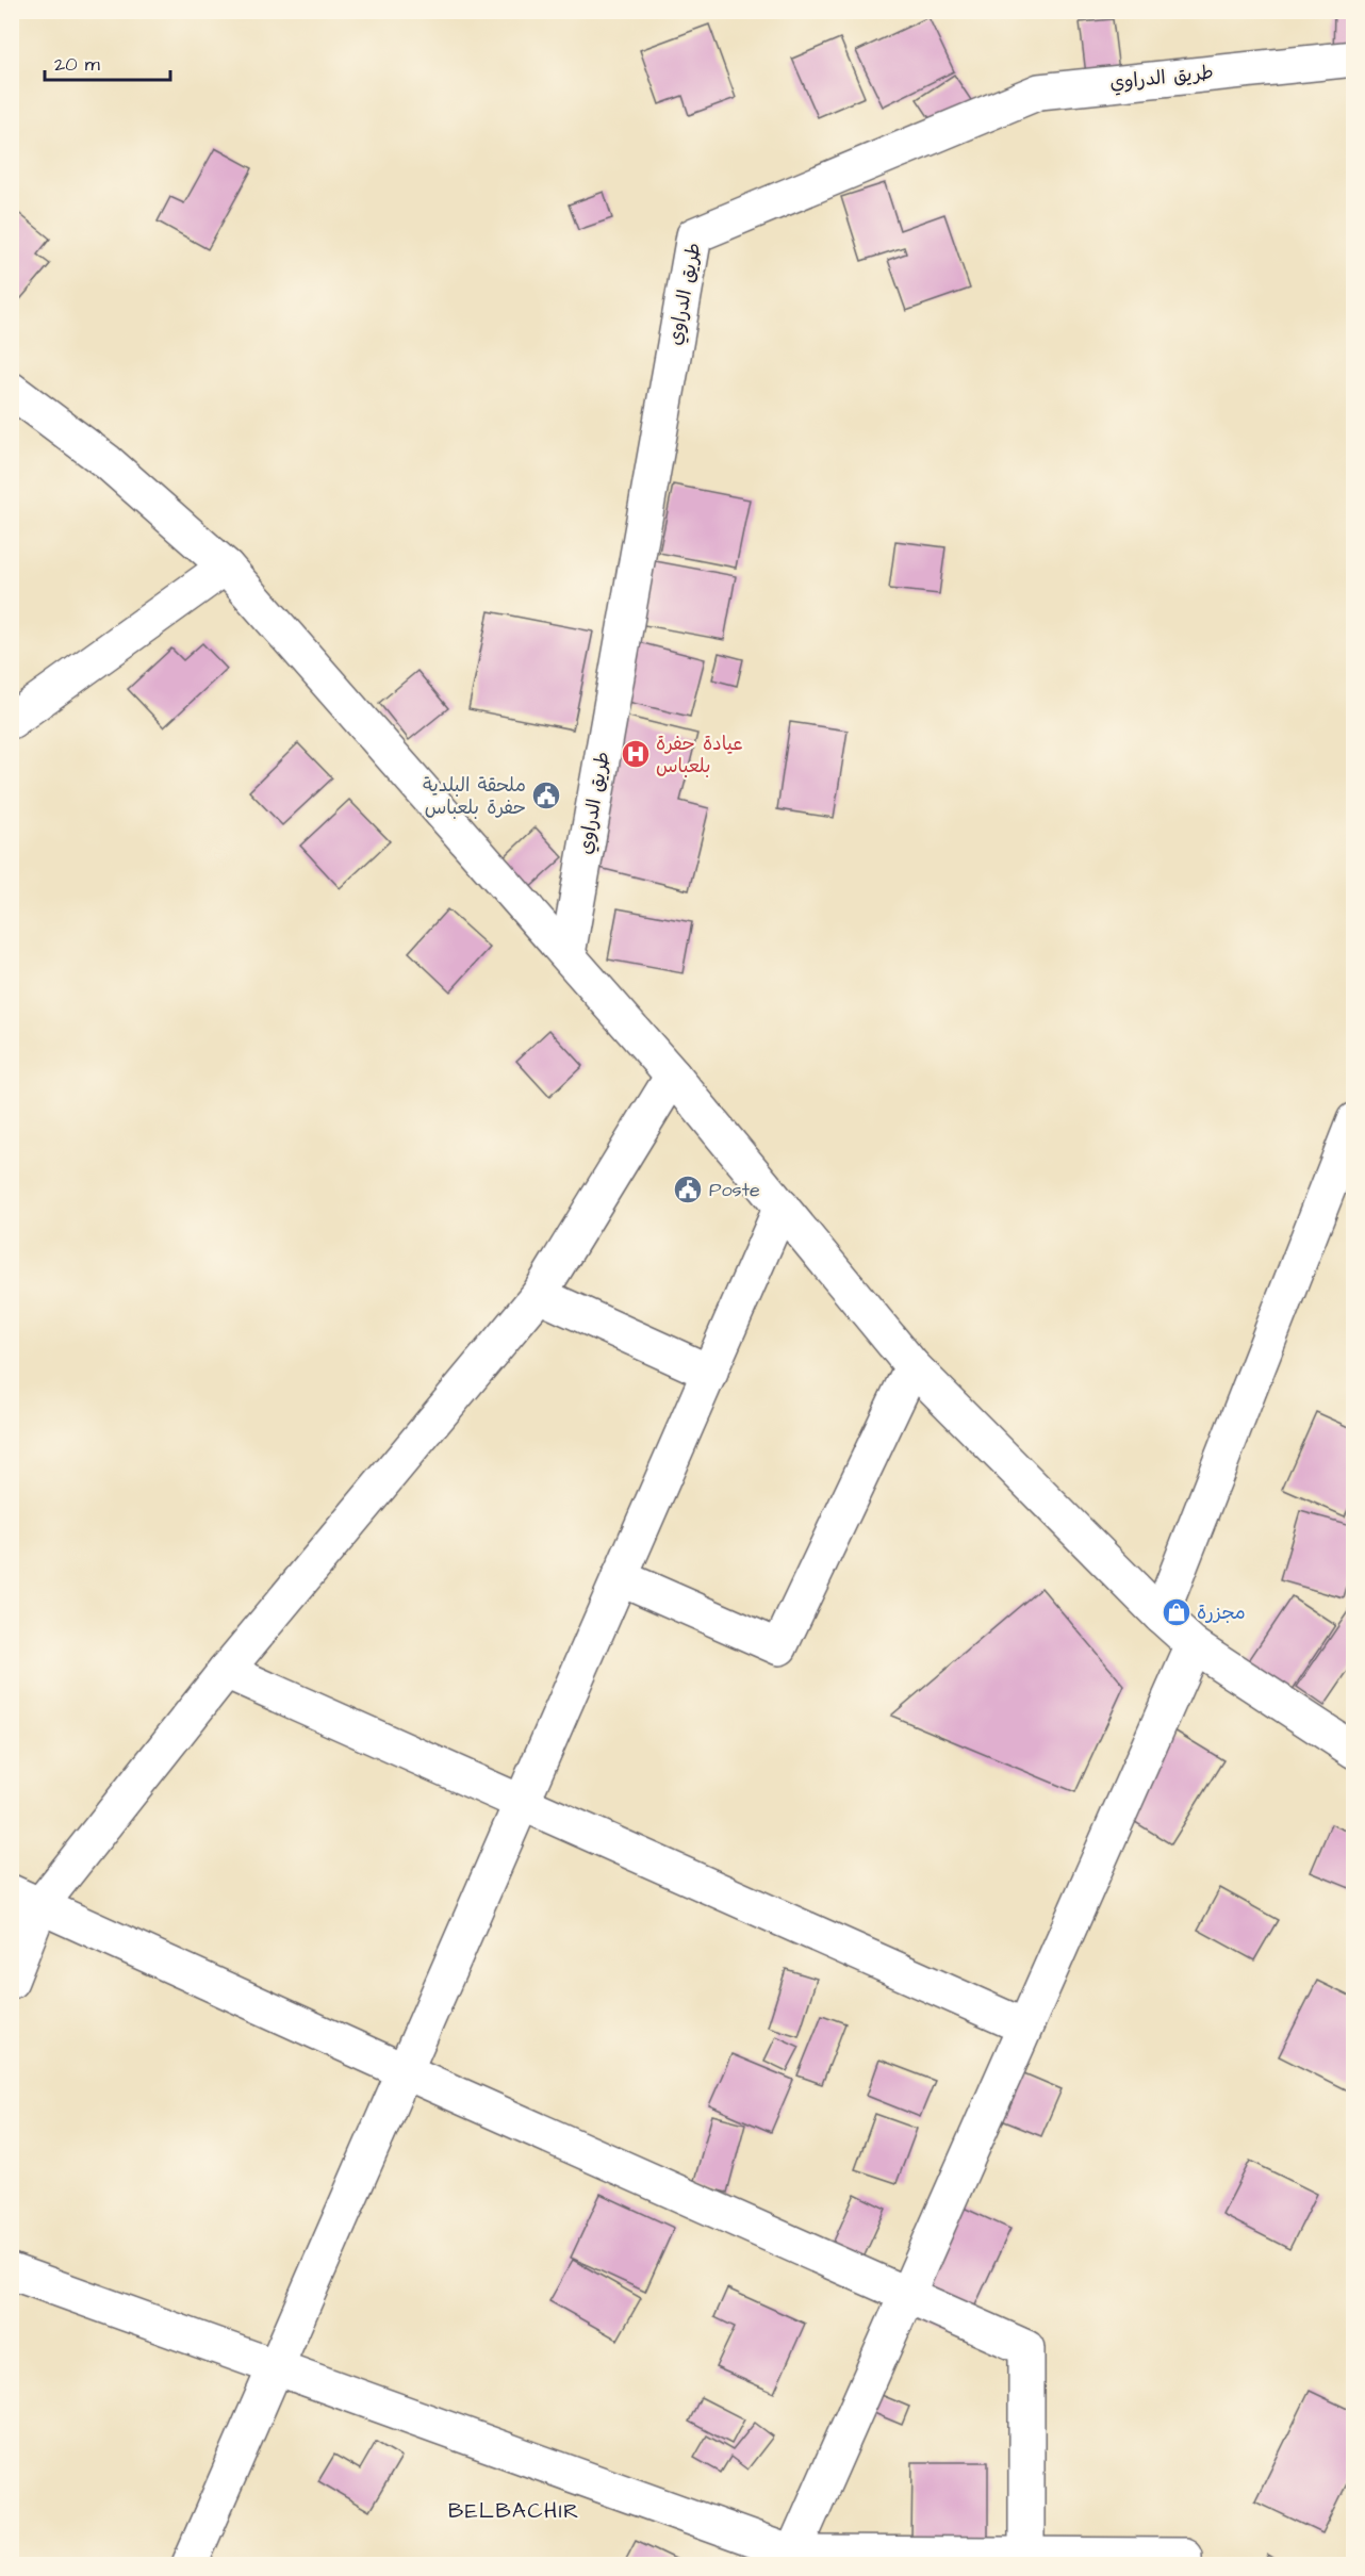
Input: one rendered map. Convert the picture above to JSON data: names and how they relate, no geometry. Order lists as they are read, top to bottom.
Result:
{
  "streets": {
    "street": ["طريق الدراوي"]
  },
  "districts": ["BELBACHIR"],
  "places": {
    "hospital": ["عيادة حفرة بلعباس"],
    "public building": ["ملحقة البلدية حفرة بلعباس", "Poste"],
    "shop": ["مجزرة"]
  },
  "scale_bar": "20 m"
}
